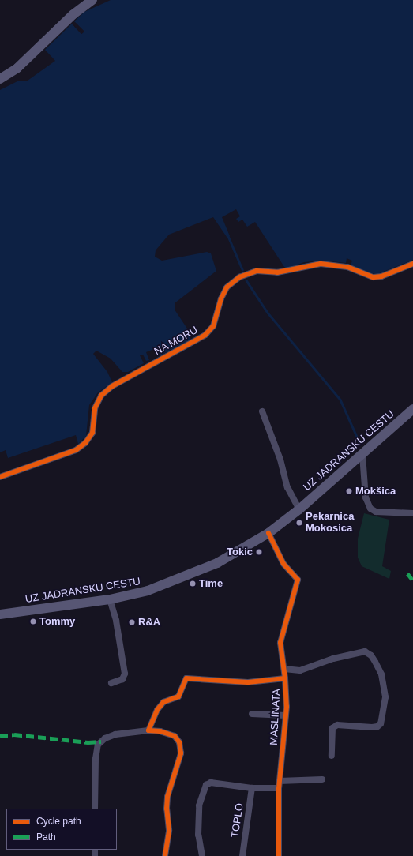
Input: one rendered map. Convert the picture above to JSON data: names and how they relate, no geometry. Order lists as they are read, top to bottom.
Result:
{
  "streets": {
    "main road": ["UZ JADRANSKU CESTU"],
    "street": ["NA MORU", "MASLINATA", "TOPLO"]
  },
  "crossings": [
    ["UZ JADRANSKU CESTU", "MASLINATA"]
  ],
  "places": [
    "Mokšica",
    "Pekarnica Mokosica",
    "Tokic",
    "Time",
    "Tommy",
    "R&A"
  ],
  "legend": ["Cycle path", "Path"]
}
